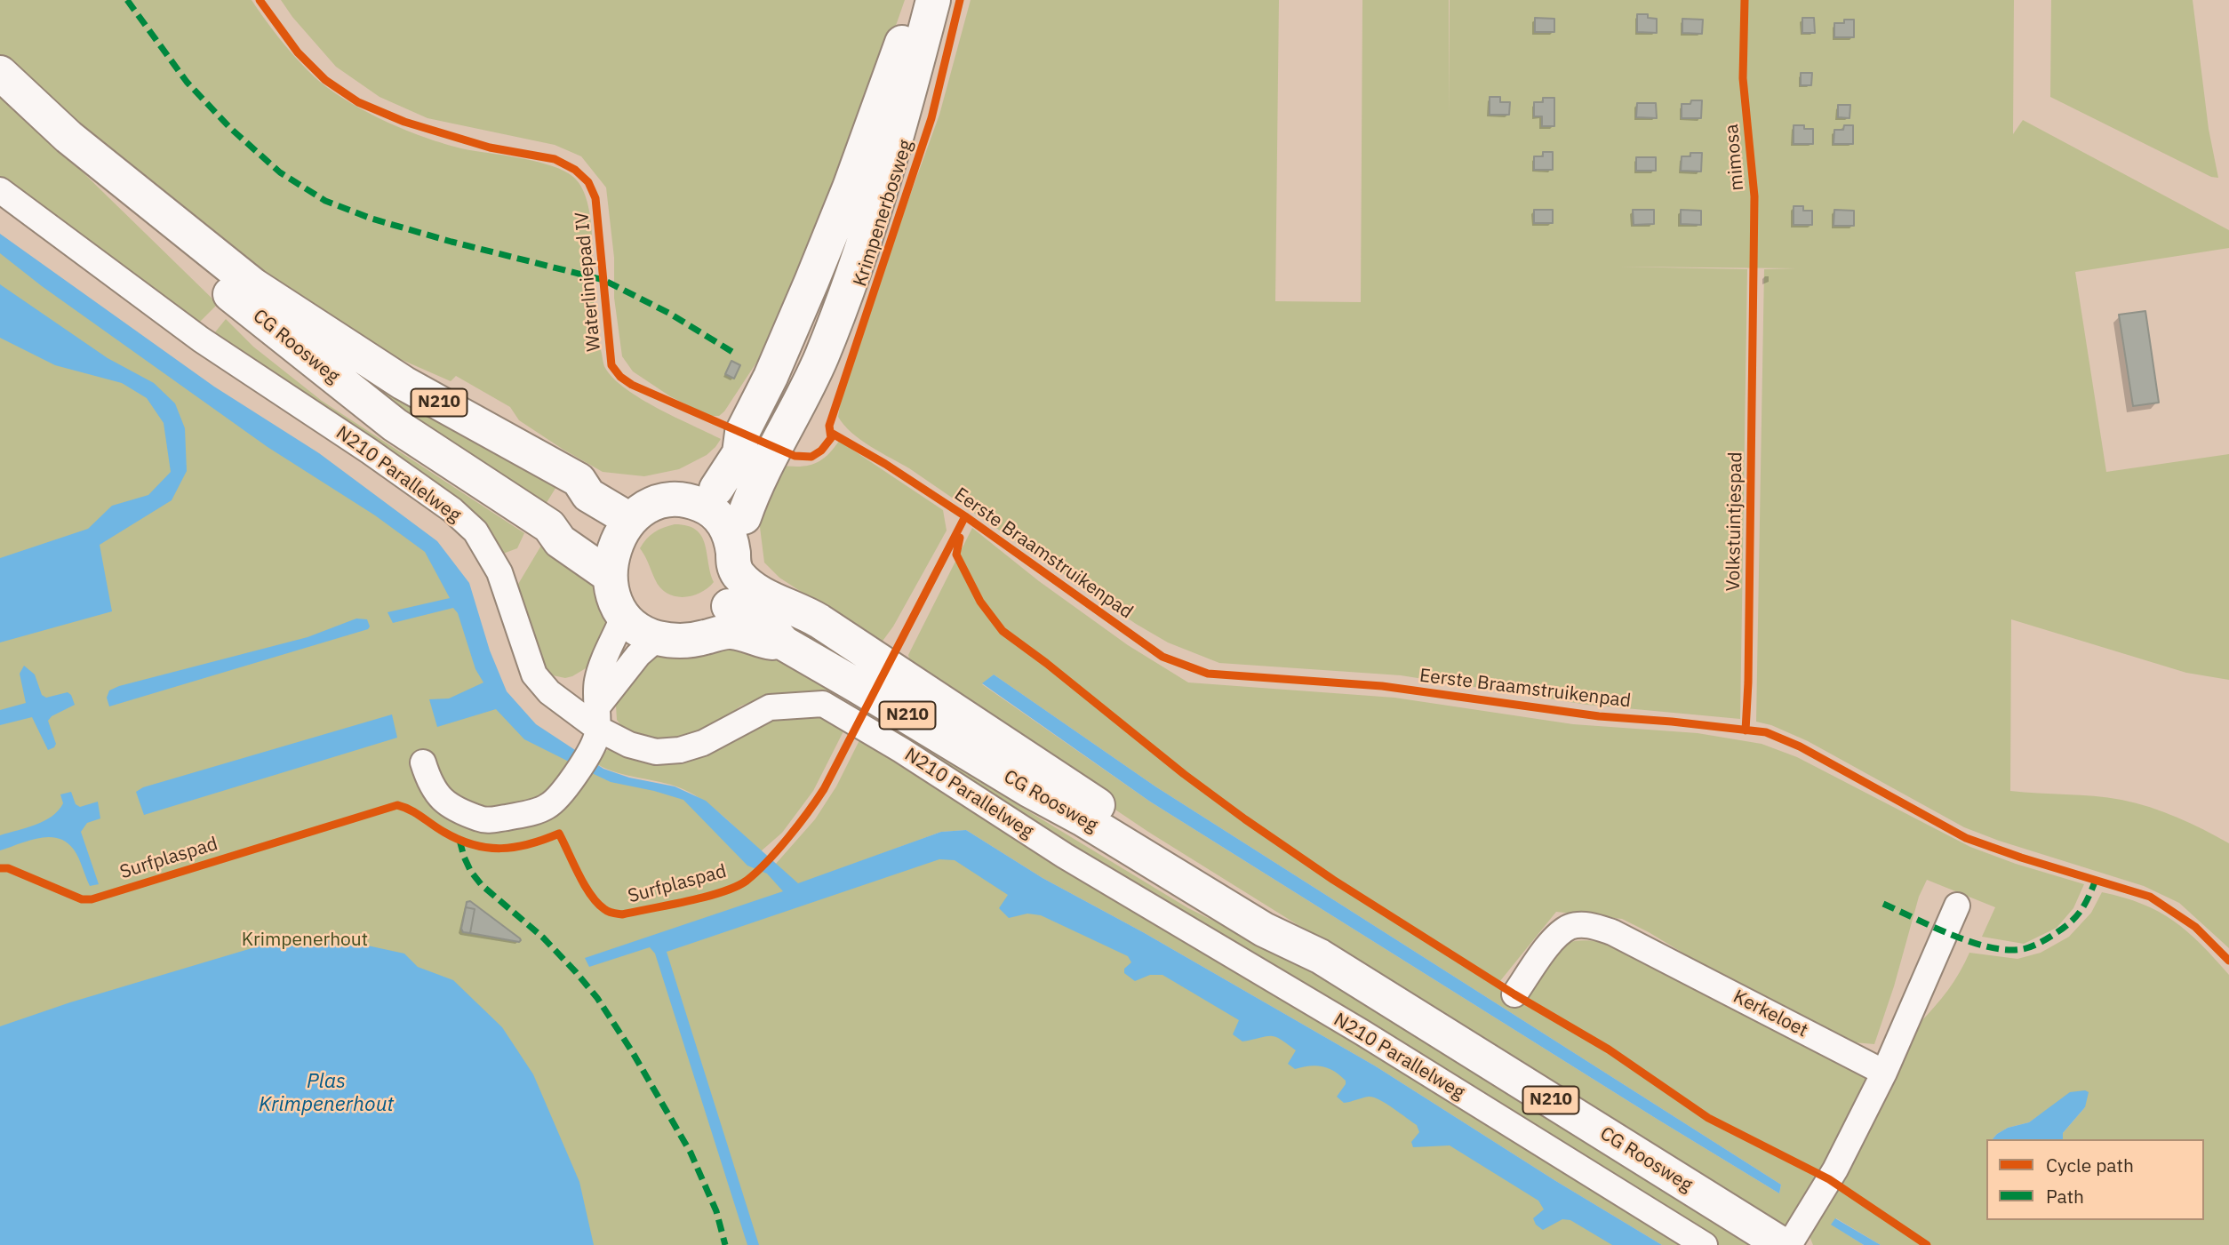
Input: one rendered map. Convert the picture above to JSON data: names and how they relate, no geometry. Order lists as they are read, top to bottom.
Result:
{
  "streets": {
    "main road": ["Krimpenerbosweg", "CG Roosweg", "N210"],
    "street": ["N210 Parallelweg", "Kerkeloet"],
    "cycle path": ["mimosa", "Waterliniepad IV", "Eerste Braamstruikenpad"]
  },
  "crossings": [
    ["Krimpenerbosweg", "N210"],
    ["CG Roosweg", "N210"]
  ],
  "water": ["Plas Krimpenerhout"],
  "parks": ["Krimpenerhout"],
  "legend": ["Cycle path", "Path"]
}
